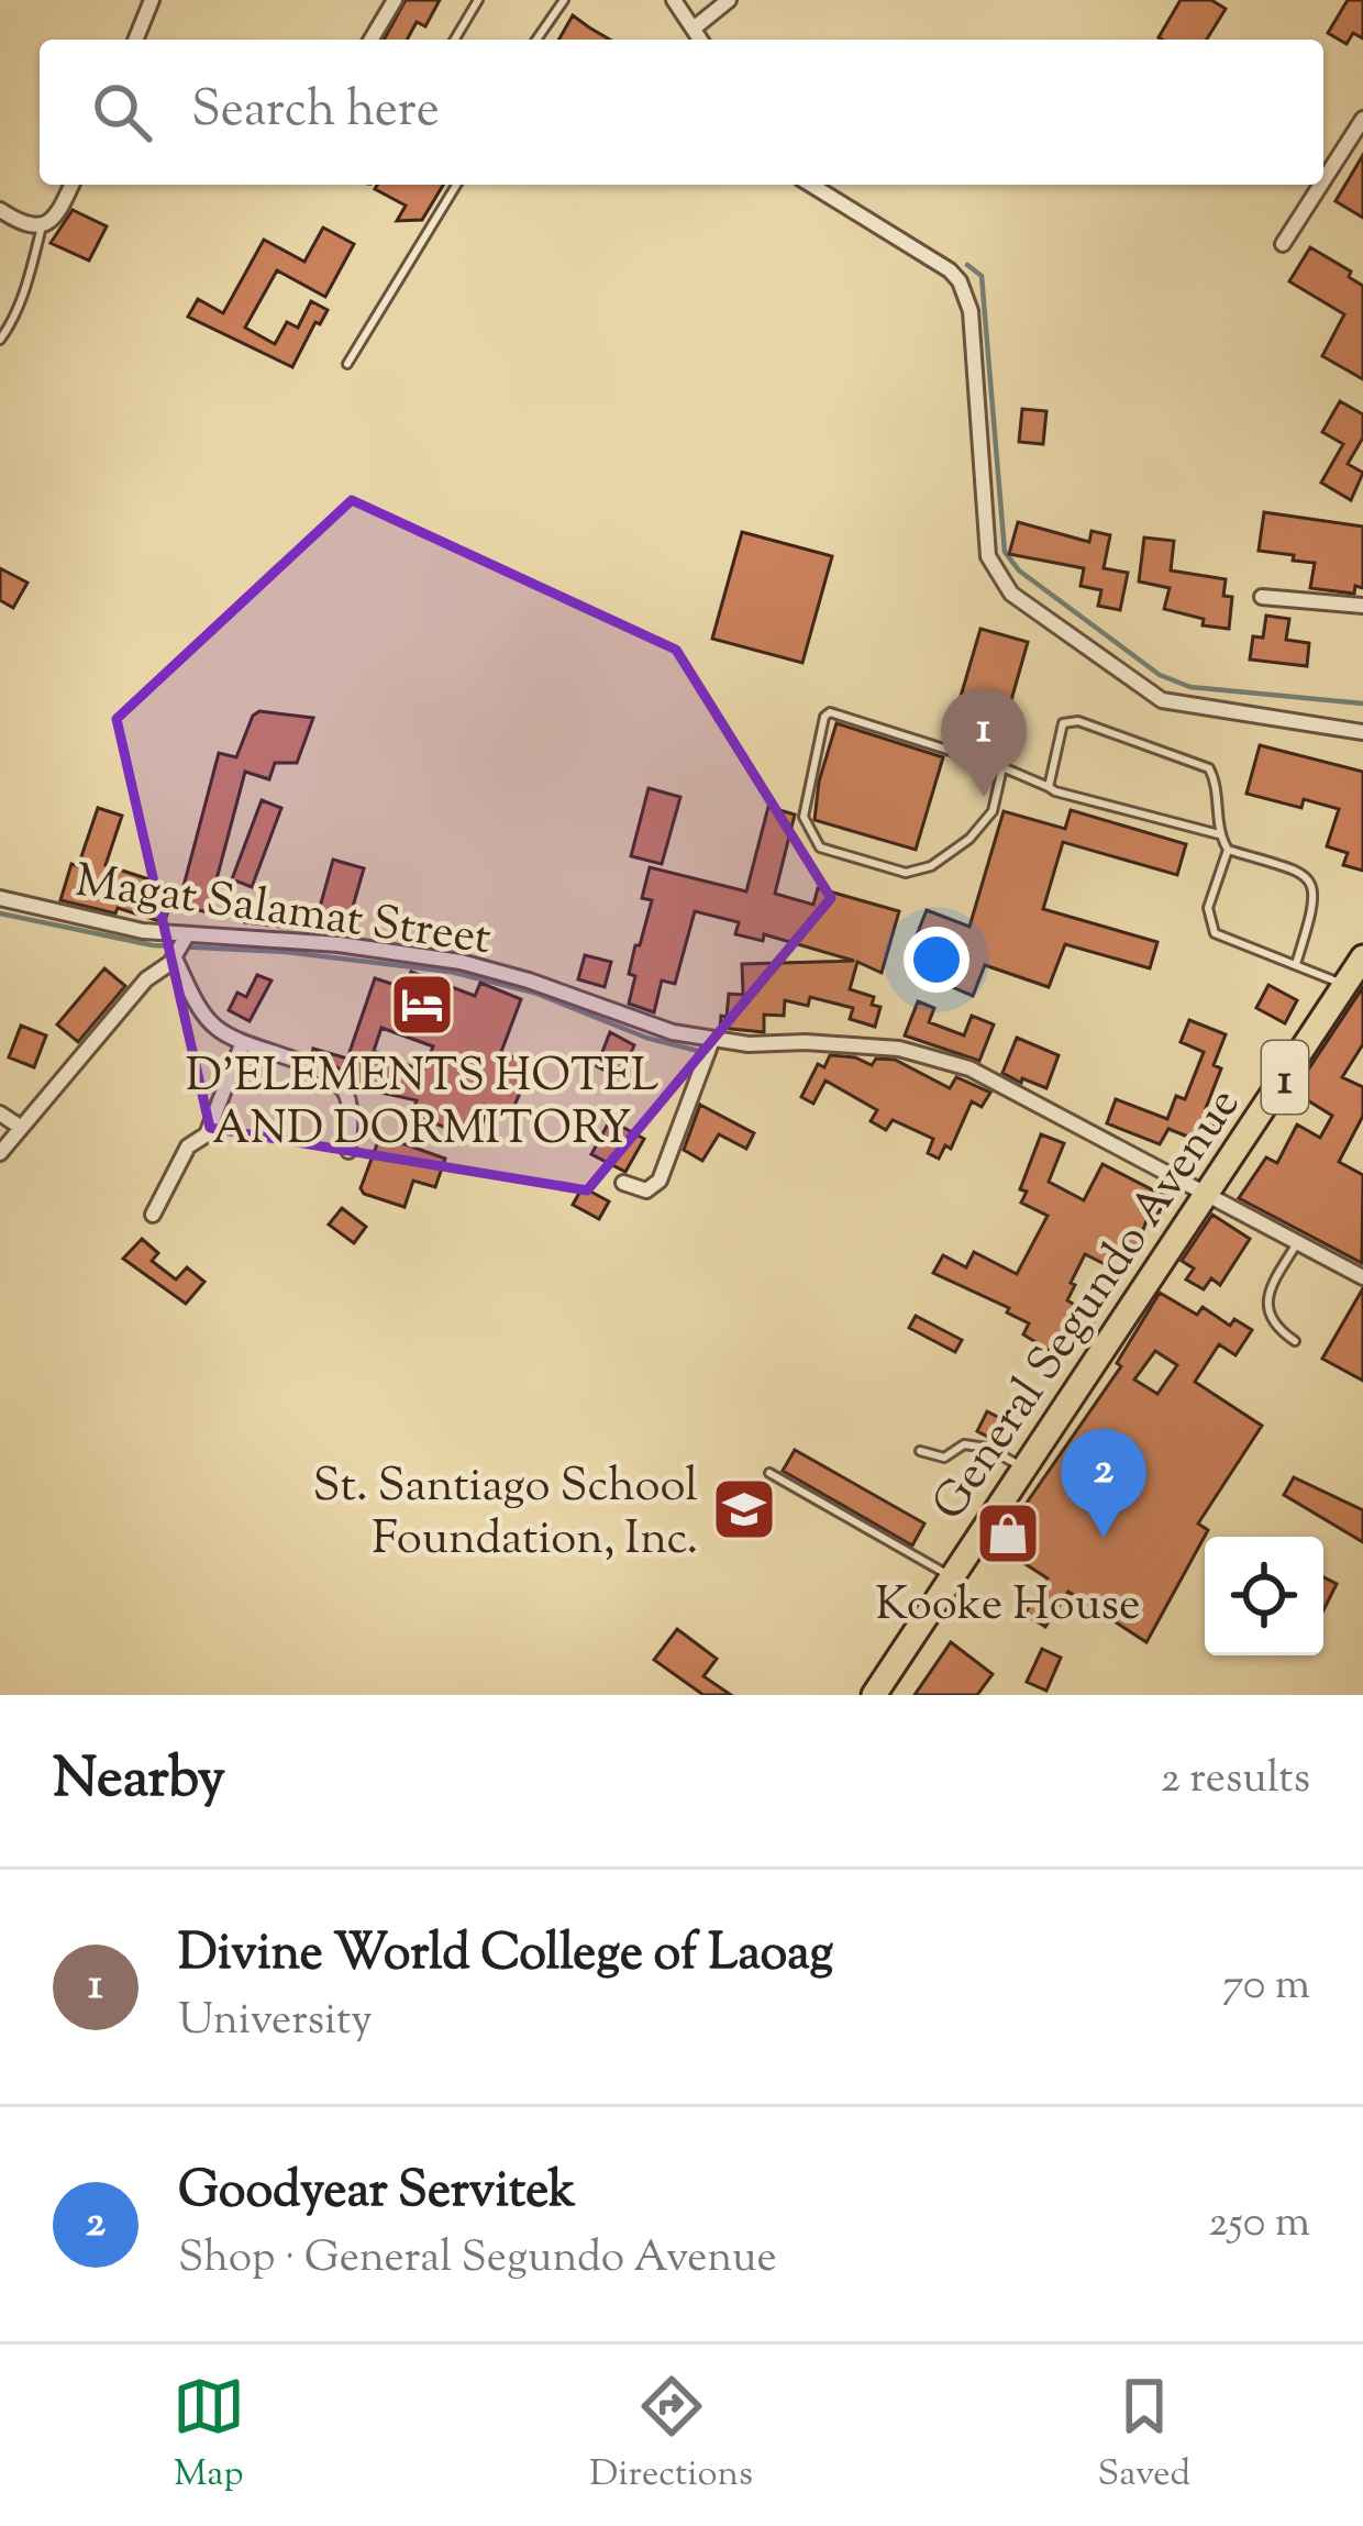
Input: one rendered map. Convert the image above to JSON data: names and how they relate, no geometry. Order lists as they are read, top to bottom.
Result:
{
  "streets": {
    "highway": ["1", "General Segundo Avenue"],
    "street": ["Magat Salamat Street"]
  },
  "crossings": [
    ["Magat Salamat Street", "General Segundo Avenue"]
  ],
  "places": {
    "hotel": ["D'ELEMENTS HOTEL AND DORMITORY"],
    "school or university": ["St. Santiago School Foundation, Inc."],
    "shop": ["Kooke House"]
  },
  "page": {
    "search": "Search here",
    "pins": ["1", "2"],
    "heading": ["Nearby", "2 results"],
    "list": [
      {
        "mark": "1",
        "name": "Divine World College of Laoag",
        "note": "University",
        "value": "70 m"
      },
      {
        "mark": "2",
        "name": "Goodyear Servitek",
        "note": "Shop · General Segundo Avenue",
        "value": "250 m"
      }
    ],
    "nav": ["Map", "Directions", "Saved"]
  }
}
